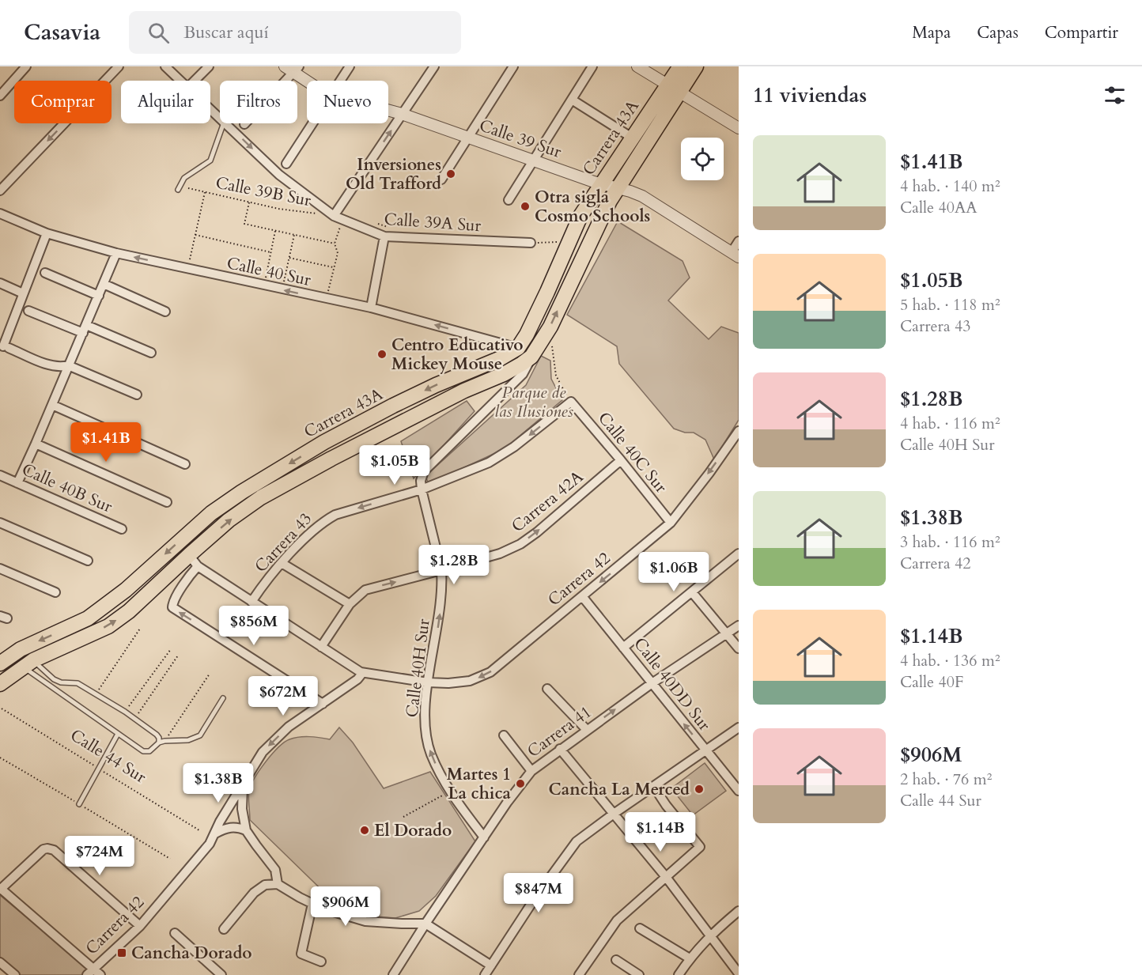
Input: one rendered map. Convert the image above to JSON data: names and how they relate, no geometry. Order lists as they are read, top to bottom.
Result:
{
  "streets": {
    "main road": ["Carrera 43A"],
    "street": [
      "Calle 39 Sur",
      "Calle 39A Sur",
      "Calle 40 Sur",
      "Calle 40C Sur",
      "Calle 40B Sur",
      "Carrera 42A",
      "Carrera 43",
      "Carrera 42",
      "Calle 40H Sur",
      "Calle 40DD Sur",
      "Carrera 41"
    ],
    "path": ["Calle 39B Sur", "Calle 44 Sur"]
  },
  "crossings": [
    ["Carrera 43A", "Calle 39 Sur"],
    ["Carrera 43A", "Calle 40 Sur"],
    ["Carrera 43A", "Carrera 43"],
    ["Carrera 43A", "Carrera 42"],
    ["Carrera 43A", "Calle 40H Sur"],
    ["Calle 39B Sur", "Calle 39A Sur"],
    ["Calle 40C Sur", "Carrera 42A"],
    ["Calle 40C Sur", "Carrera 43"],
    ["Calle 40C Sur", "Carrera 42"],
    ["Carrera 42A", "Calle 40H Sur"],
    ["Carrera 43", "Calle 40H Sur"],
    ["Carrera 42", "Calle 40H Sur"],
    ["Carrera 42", "Calle 40DD Sur"],
    ["Calle 40H Sur", "Carrera 41"],
    ["Calle 40DD Sur", "Carrera 41"]
  ],
  "one_way": [
    "Calle 39A Sur",
    "Calle 40 Sur",
    "Carrera 42A",
    "Carrera 43",
    "Carrera 42",
    "Calle 40H Sur"
  ],
  "parks": ["Parque de las Ilusiones"],
  "places": {
    "other": [
      "Inversiones Old Trafford",
      "Otra sigla Cosmo Schools",
      "Centro Educativo Mickey Mouse",
      "Martes 1 La chica",
      "Cancha La Merced",
      "El Dorado"
    ],
    "transit": ["Cancha Dorado"]
  },
  "page": {
    "header": "Casavia",
    "search": "Buscar aquí",
    "nav": ["Mapa", "Capas", "Compartir"],
    "heading": "11 viviendas",
    "chip": [
      "Comprar",
      "Alquilar",
      "Filtros",
      "Nuevo"
    ],
    "list": [
      {
        "name": "$1.41B",
        "note": "4 hab. · 140 m² · Calle 40AA"
      },
      {
        "name": "$1.05B",
        "note": "5 hab. · 118 m² · Carrera 43"
      },
      {
        "name": "$1.28B",
        "note": "4 hab. · 116 m² · Calle 40H Sur"
      },
      {
        "name": "$1.38B",
        "note": "3 hab. · 116 m² · Carrera 42"
      },
      {
        "name": "$1.14B",
        "note": "4 hab. · 136 m² · Calle 40F"
      },
      {
        "name": "$906M",
        "note": "2 hab. · 76 m² · Calle 44 Sur"
      }
    ],
    "price": [
      "$1.41B",
      "$1.05B",
      "$1.28B",
      "$1.06B",
      "$856M",
      "$672M",
      "$1.38B",
      "$1.14B",
      "$724M",
      "$847M",
      "$906M"
    ]
  }
}
